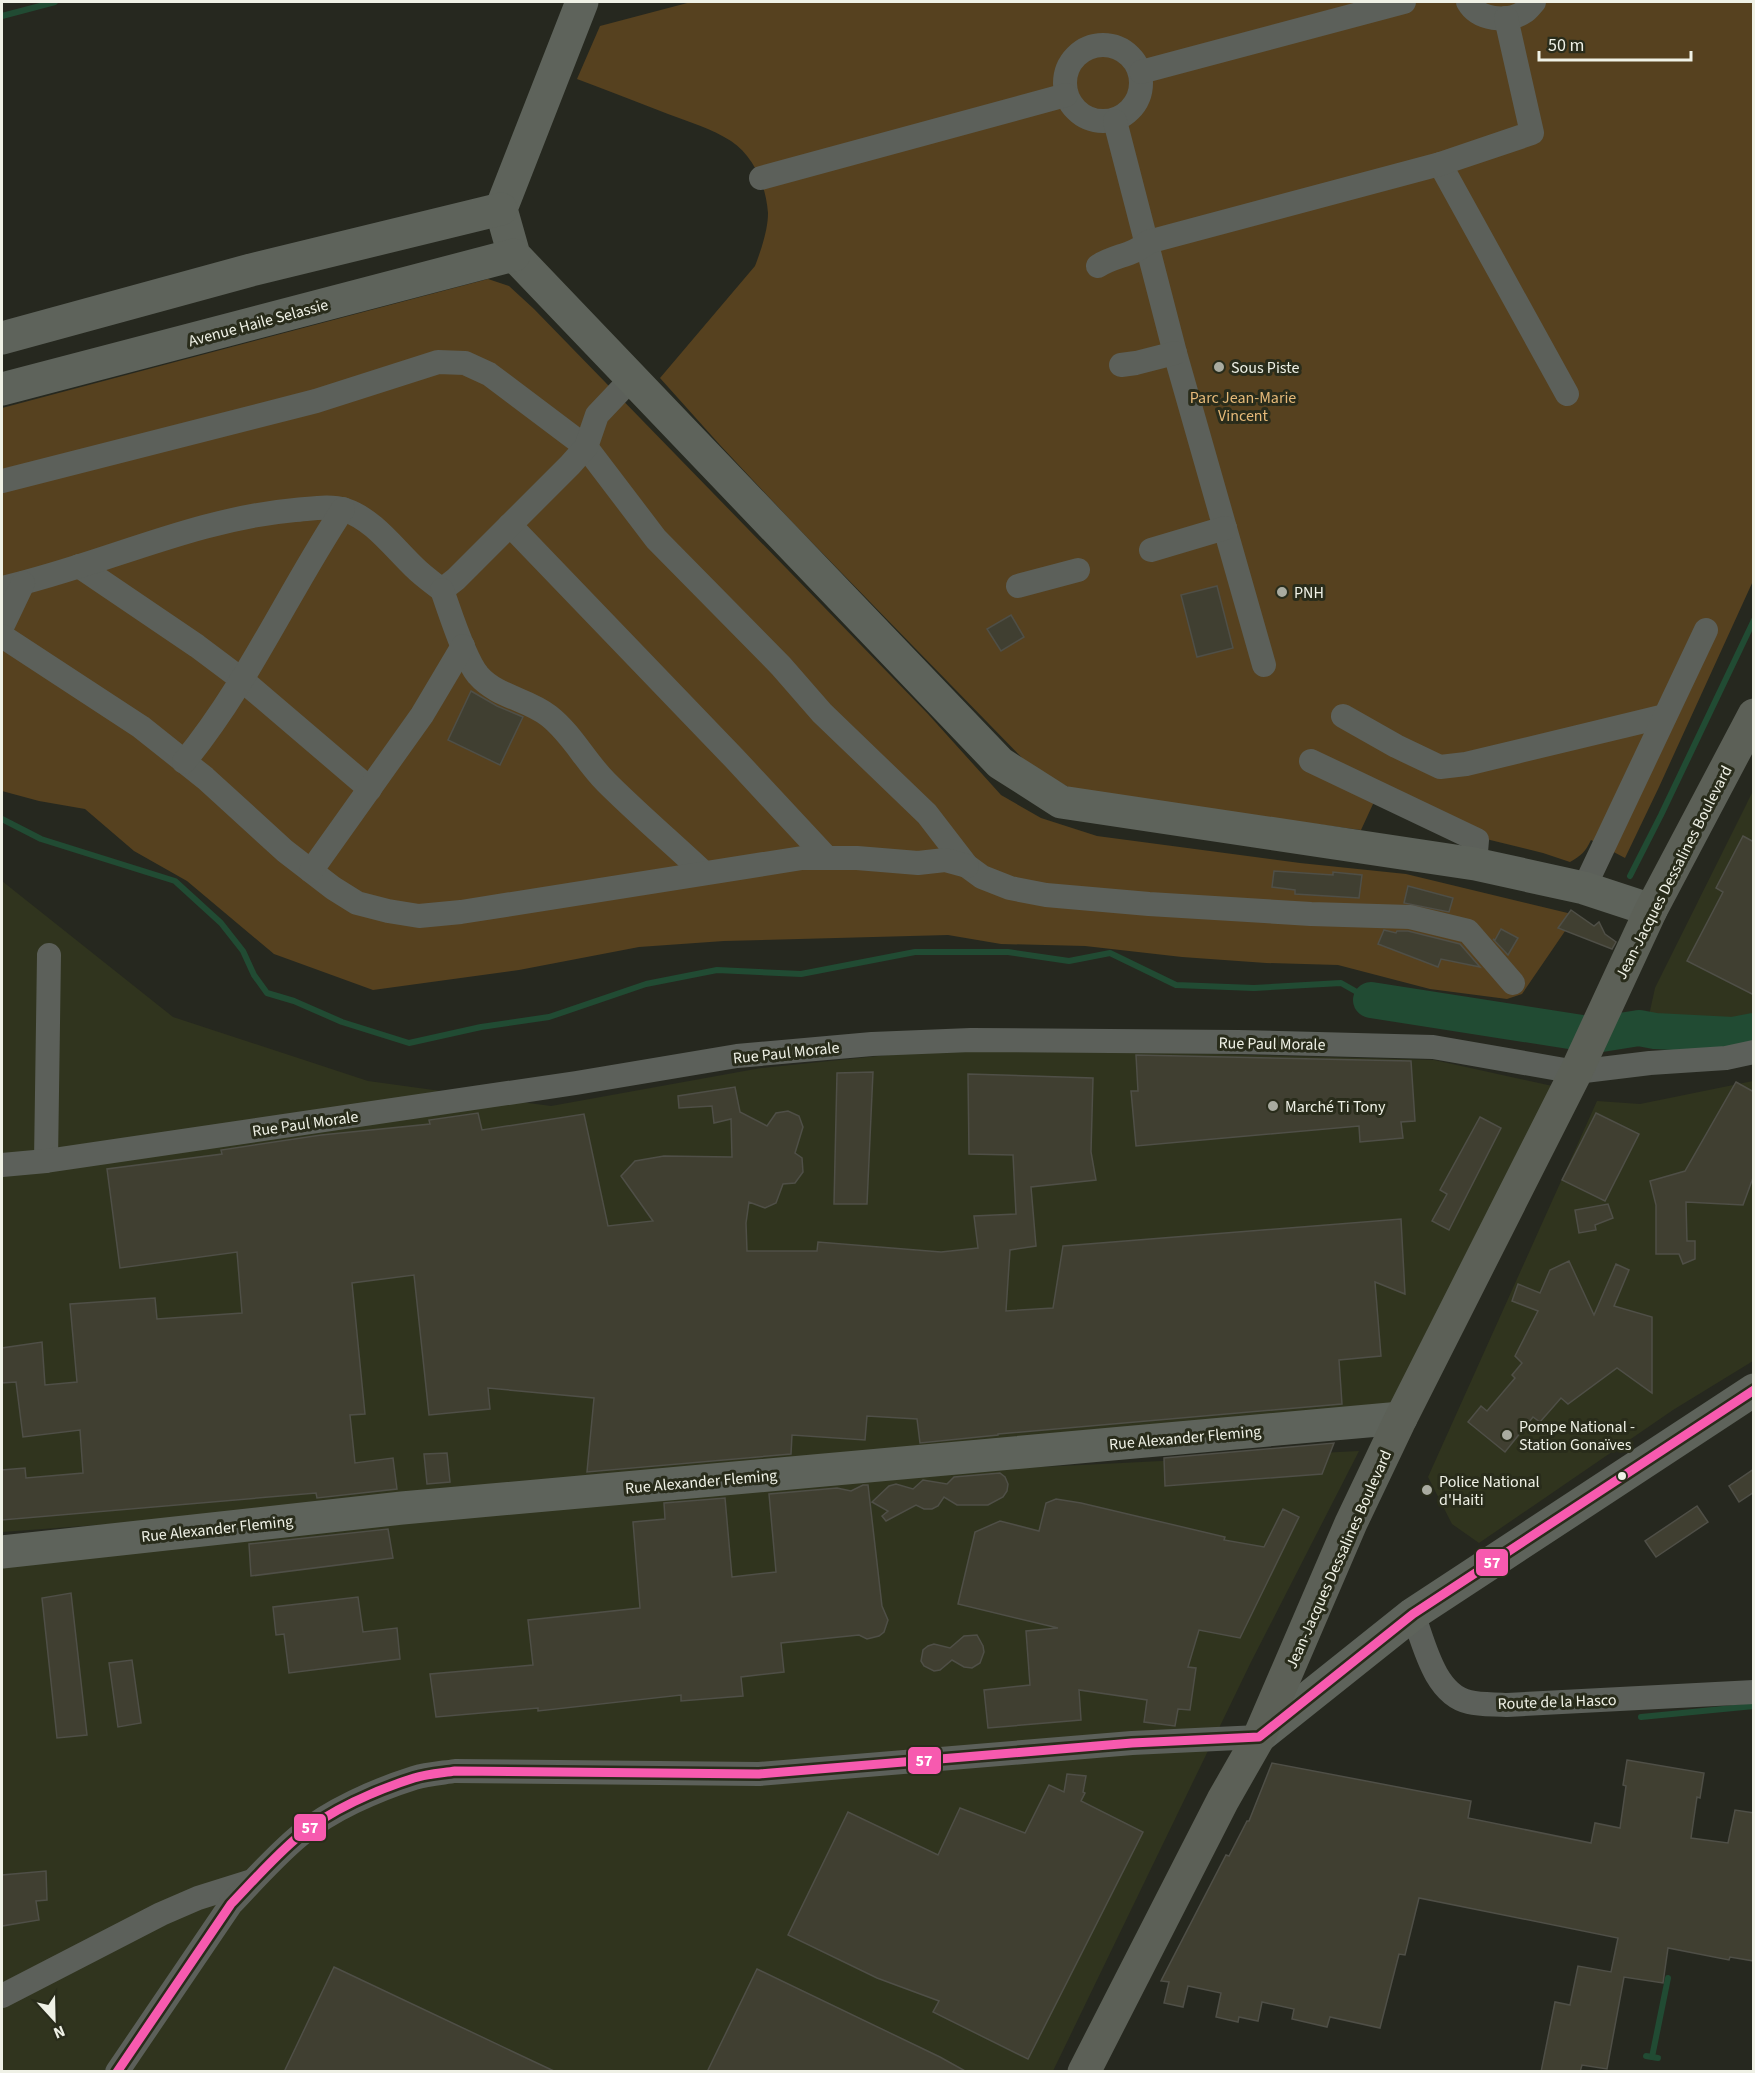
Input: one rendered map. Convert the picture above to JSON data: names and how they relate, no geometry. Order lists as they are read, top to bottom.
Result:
{
  "streets": {
    "main road": ["Jean-Jacques Dessalines Boulevard"],
    "street": [
      "Avenue Haile Selassie",
      "Rue Paul Morale",
      "Rue Alexander Fleming",
      "Route de la Hasco"
    ]
  },
  "crossings": [
    ["Jean-Jacques Dessalines Boulevard", "Rue Paul Morale"],
    ["Jean-Jacques Dessalines Boulevard", "Rue Alexander Fleming"]
  ],
  "parks": ["Parc Jean-Marie Vincent"],
  "places": [
    "Sous Piste",
    "PNH",
    "Marché Ti Tony",
    "Pompe National - Station Gonaïves",
    "Police National d'Haiti"
  ],
  "lines": ["transit line 57"],
  "scale_bar": "50 m",
  "north": "bottom"
}
